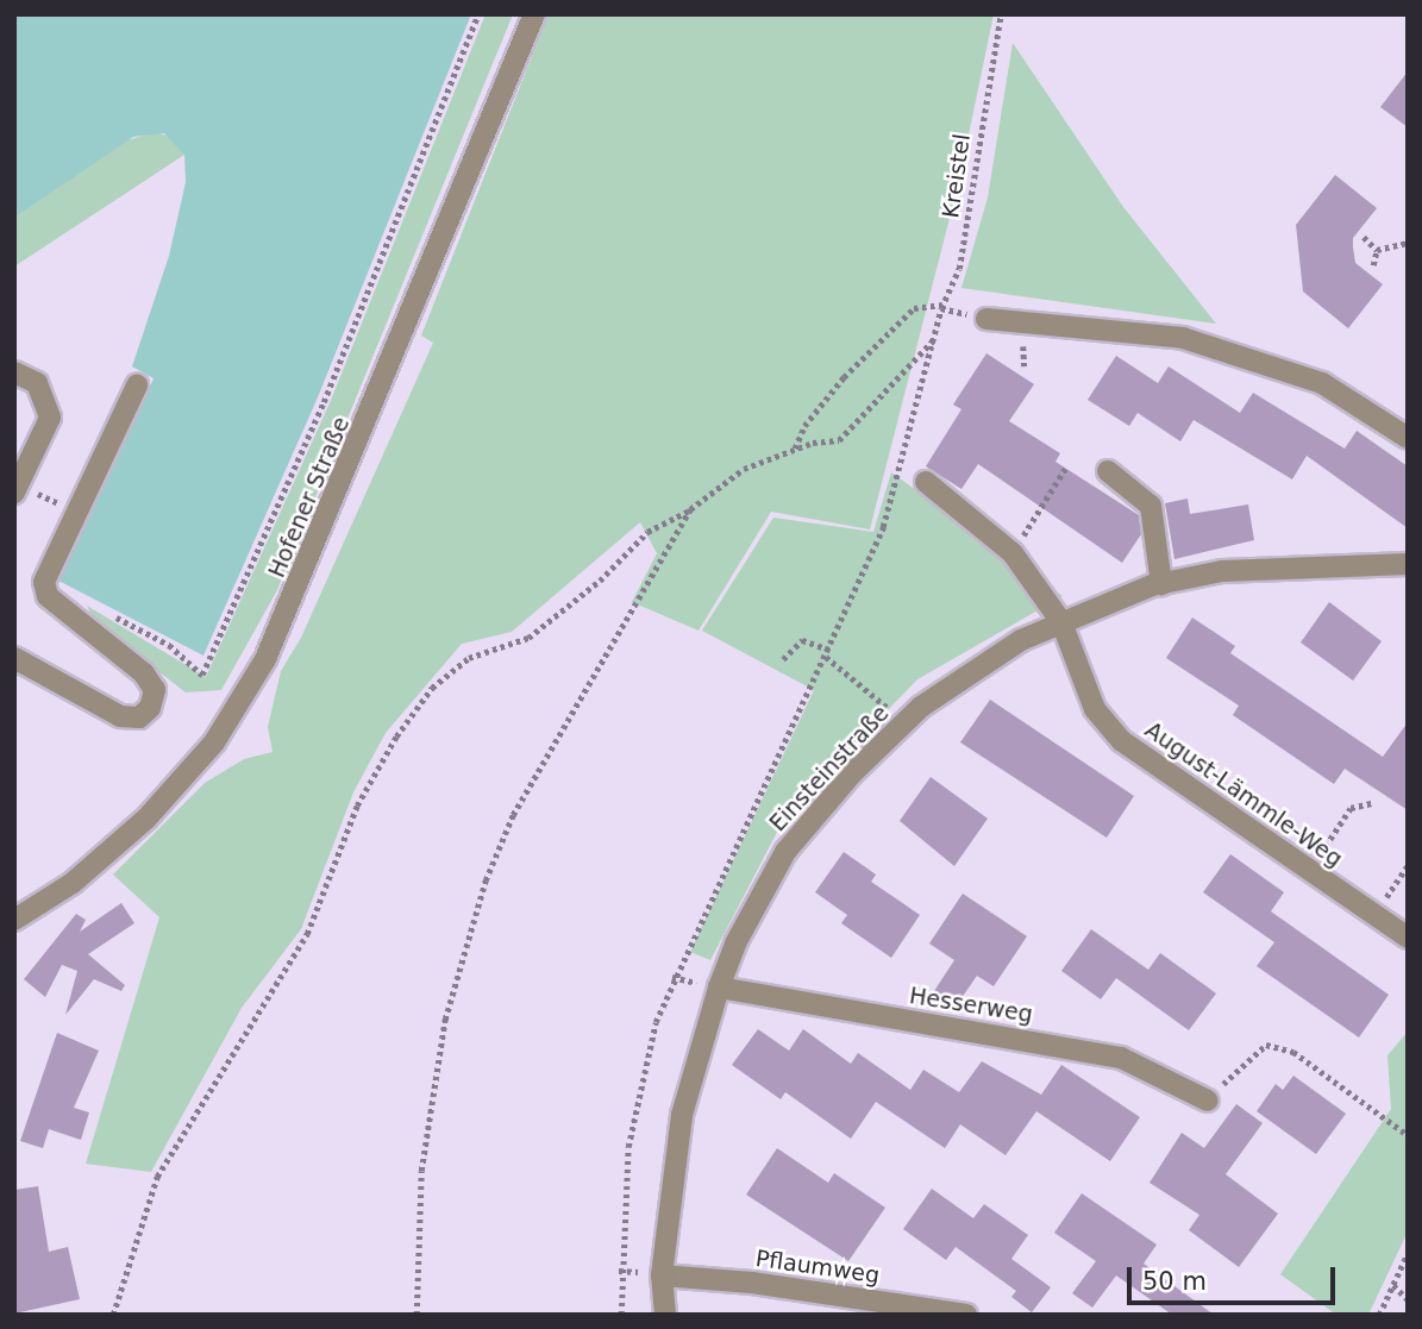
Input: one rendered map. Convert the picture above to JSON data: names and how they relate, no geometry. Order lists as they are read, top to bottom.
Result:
{
  "streets": {
    "street": [
      "Hofener Straße",
      "Einsteinstraße",
      "August-Lämmle-Weg",
      "Hesserweg",
      "Pflaumweg"
    ],
    "path": ["Kreistel"]
  },
  "crossings": [
    ["Einsteinstraße", "August-Lämmle-Weg"],
    ["Einsteinstraße", "Hesserweg"],
    ["Einsteinstraße", "Pflaumweg"]
  ],
  "scale_bar": "50 m"
}
